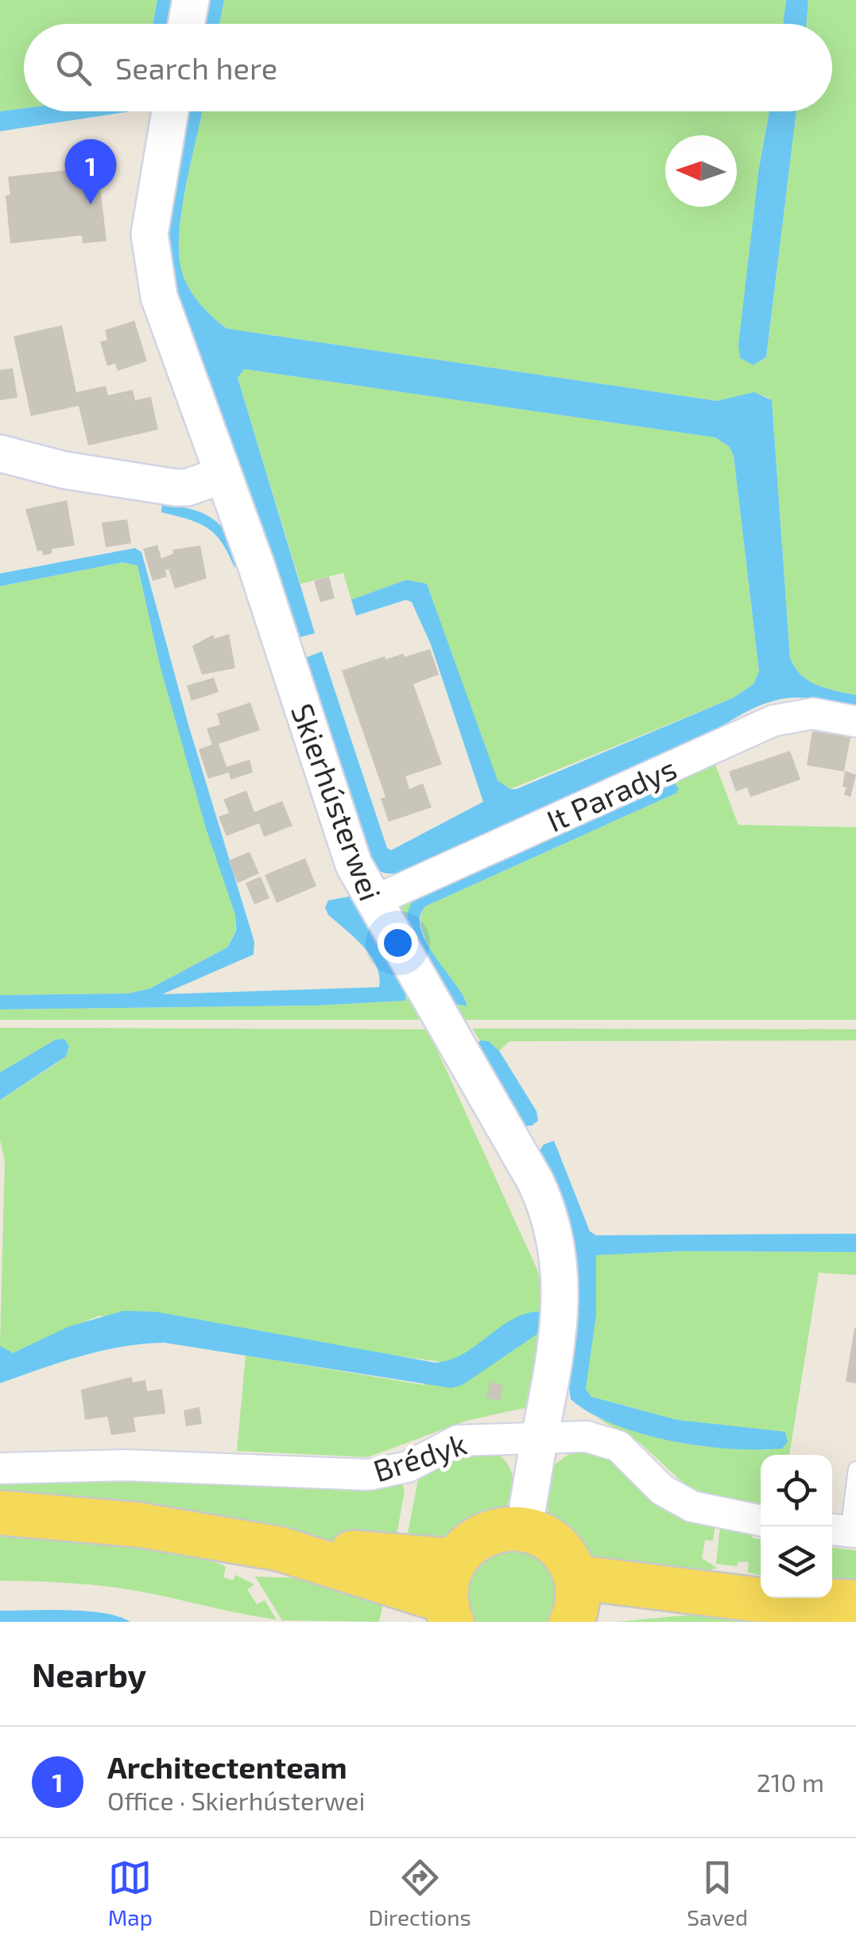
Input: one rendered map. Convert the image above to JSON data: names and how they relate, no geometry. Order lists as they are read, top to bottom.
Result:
{
  "streets": {
    "street": ["It Paradys", "Skierhústerwei", "Brédyk"]
  },
  "crossings": [
    ["It Paradys", "Skierhústerwei"],
    ["Skierhústerwei", "Brédyk"]
  ],
  "north": "left",
  "page": {
    "search": "Search here",
    "pins": "1",
    "heading": "Nearby",
    "list": [
      {
        "mark": "1",
        "name": "Architectenteam",
        "note": "Office · Skierhústerwei",
        "value": "210 m"
      }
    ],
    "nav": ["Map", "Directions", "Saved"]
  }
}
